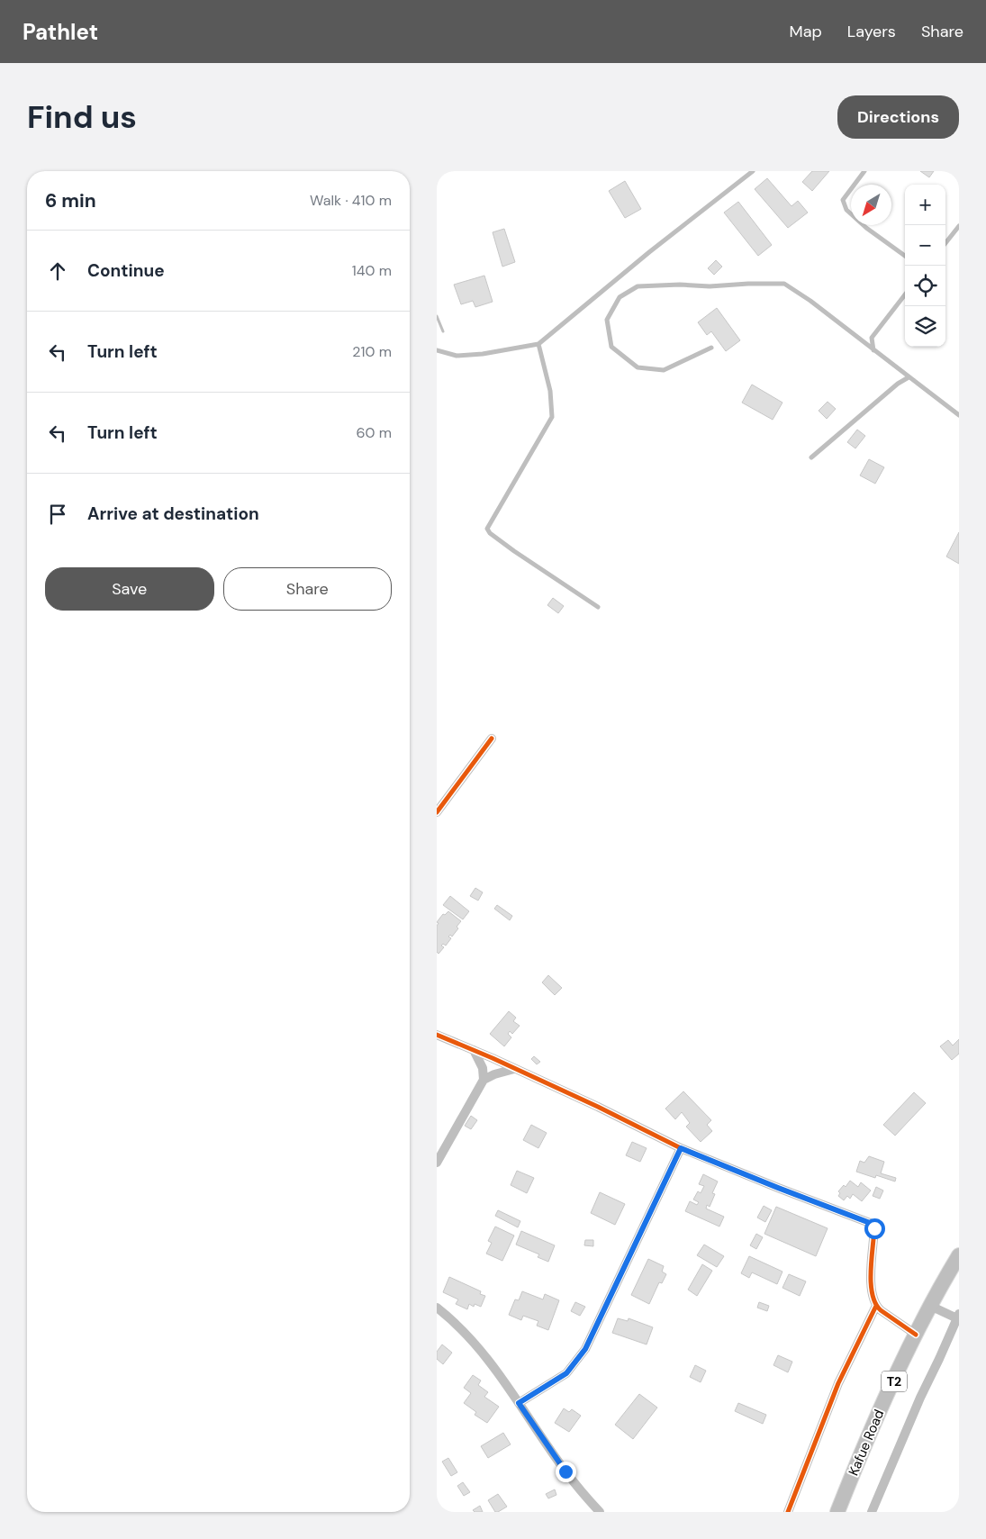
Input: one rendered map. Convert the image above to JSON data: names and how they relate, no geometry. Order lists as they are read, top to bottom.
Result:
{
  "streets": {
    "highway": ["T2", "Kafue Road"]
  },
  "north": "bottom left",
  "page": {
    "header": "Pathlet",
    "nav": ["Map", "Layers", "Share"],
    "buttons": [
      "Directions",
      ["Save", "Share"]
    ],
    "title": "Find us",
    "heading": ["6 min", "Walk · 410 m"],
    "map_buttons": ["+", "−"],
    "list": [
      ["Continue", "140 m"],
      ["Turn left", "210 m"],
      ["Turn left", "60 m"],
      "Arrive at destination"
    ]
  }
}
